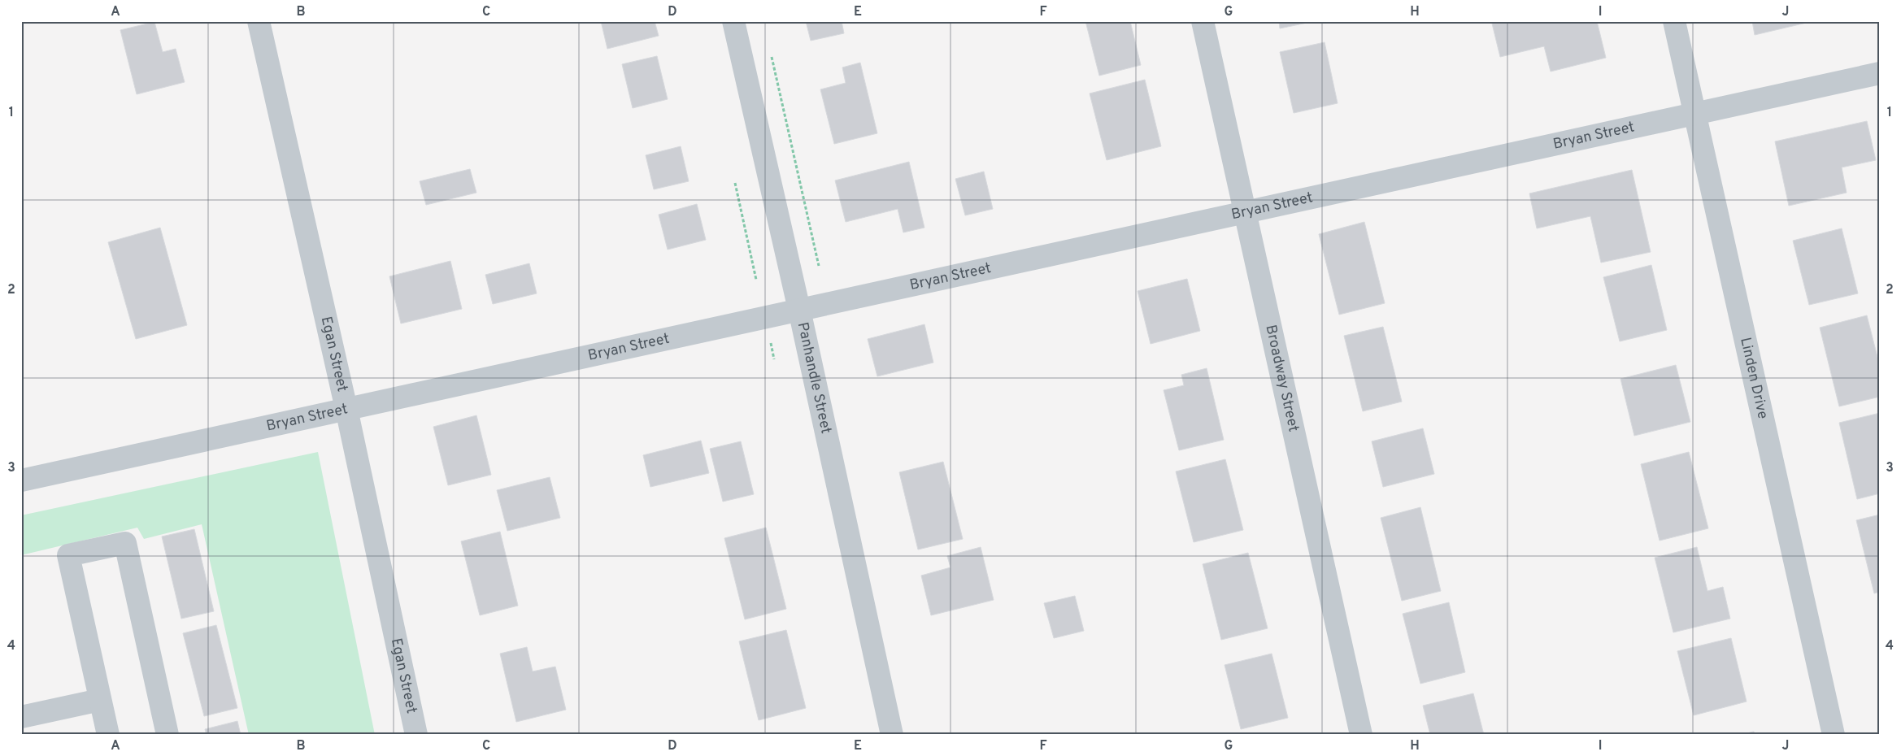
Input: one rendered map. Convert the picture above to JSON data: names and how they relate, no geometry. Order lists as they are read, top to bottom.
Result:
{
  "streets": {
    "street": [
      "Bryan Street",
      "Egan Street",
      "Panhandle Street",
      "Broadway Street",
      "Linden Drive"
    ]
  },
  "crossings": [
    ["Bryan Street", "Egan Street"],
    ["Bryan Street", "Panhandle Street"],
    ["Bryan Street", "Broadway Street"],
    ["Bryan Street", "Linden Drive"]
  ],
  "grid": {
    "columns": [
      "A",
      "B",
      "C",
      "D",
      "E",
      "F",
      "G",
      "H",
      "I",
      "J"
    ],
    "rows": [
      "1",
      "2",
      "3",
      "4"
    ]
  }
}
